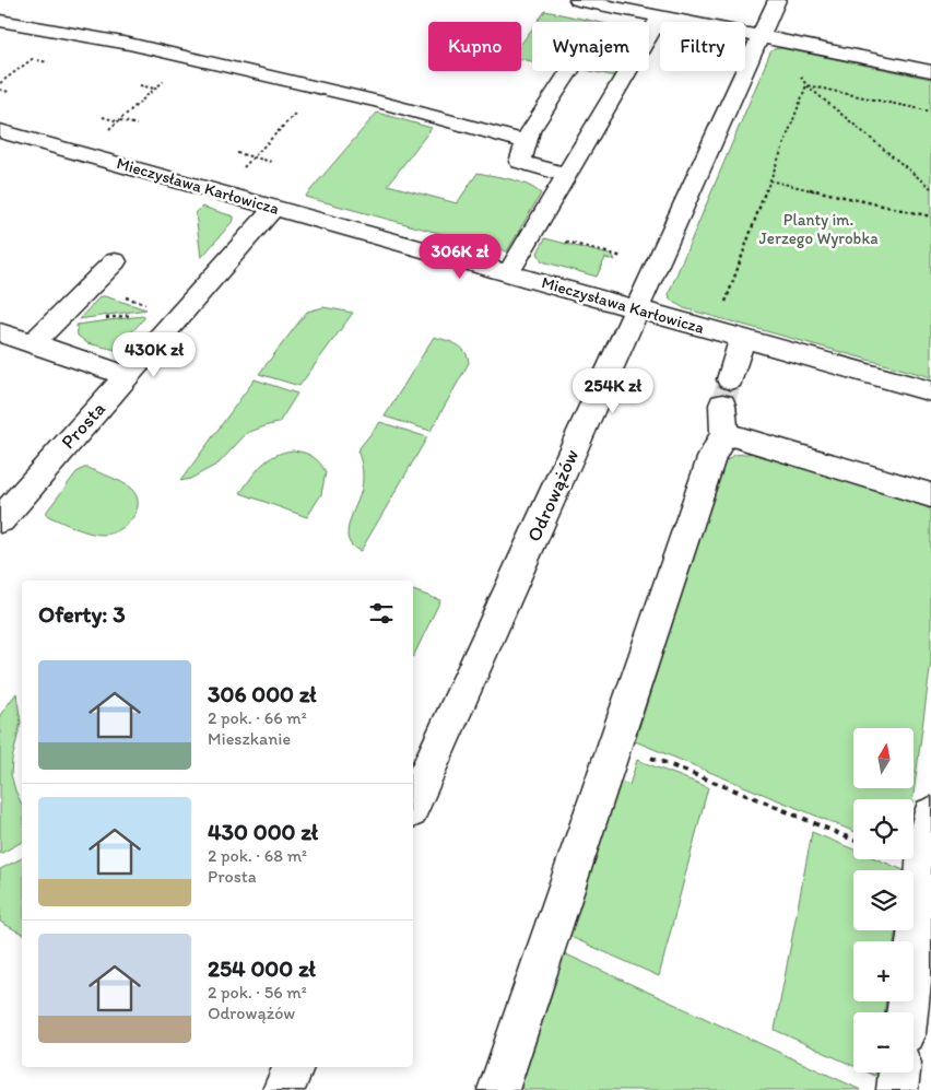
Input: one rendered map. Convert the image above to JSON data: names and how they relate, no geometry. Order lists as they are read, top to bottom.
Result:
{
  "streets": {
    "street": ["Mieczysława Karłowicza", "Prosta", "Odrowążów"]
  },
  "crossings": [
    ["Mieczysława Karłowicza", "Prosta"],
    ["Mieczysława Karłowicza", "Odrowążów"]
  ],
  "parks": ["Planty im. Jerzego Wyrobka"],
  "north": "top",
  "page": {
    "chip": ["Kupno", "Wynajem", "Filtry"],
    "price": ["306K zł", "430K zł", "254K zł"],
    "heading": "Oferty: 3",
    "list": [
      {
        "name": "306 000 zł",
        "note": "2 pok. · 66 m² · Mieszkanie"
      },
      {
        "name": "430 000 zł",
        "note": "2 pok. · 68 m² · Prosta"
      },
      {
        "name": "254 000 zł",
        "note": "2 pok. · 56 m² · Odrowążów"
      }
    ],
    "map_buttons": ["+", "−"]
  }
}
